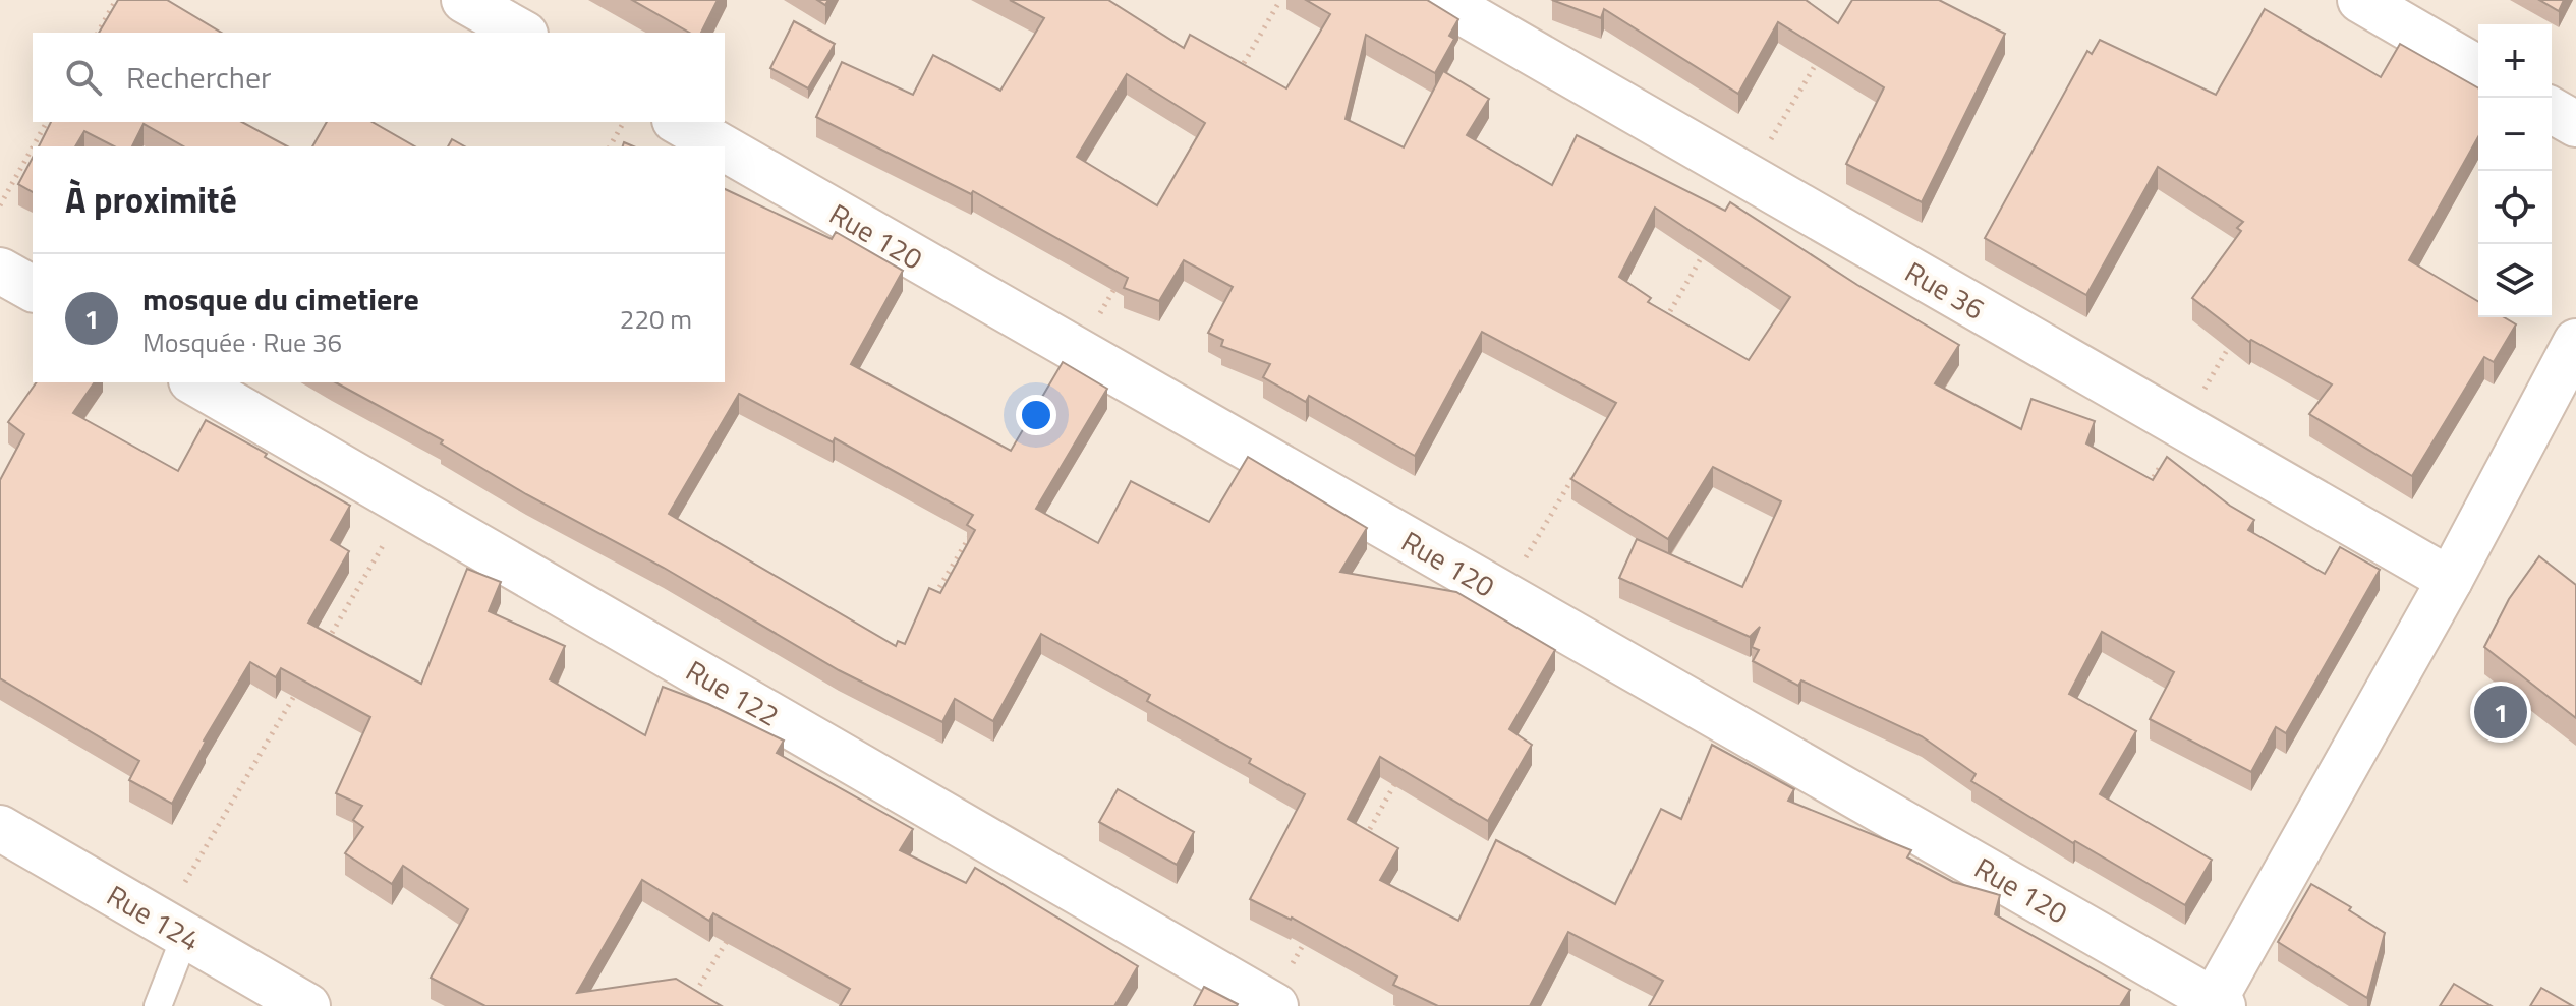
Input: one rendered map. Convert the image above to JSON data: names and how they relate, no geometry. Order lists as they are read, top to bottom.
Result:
{
  "streets": {
    "street": [
      "Rue 120",
      "Rue 36",
      "Rue 122",
      "Rue 124"
    ]
  },
  "page": {
    "map_buttons": ["+", "−"],
    "search": "Rechercher",
    "heading": "À proximité",
    "list": [
      {
        "mark": "1",
        "name": "mosque du cimetiere",
        "note": "Mosquée · Rue 36",
        "value": "220 m"
      }
    ],
    "pins": "1"
  }
}
